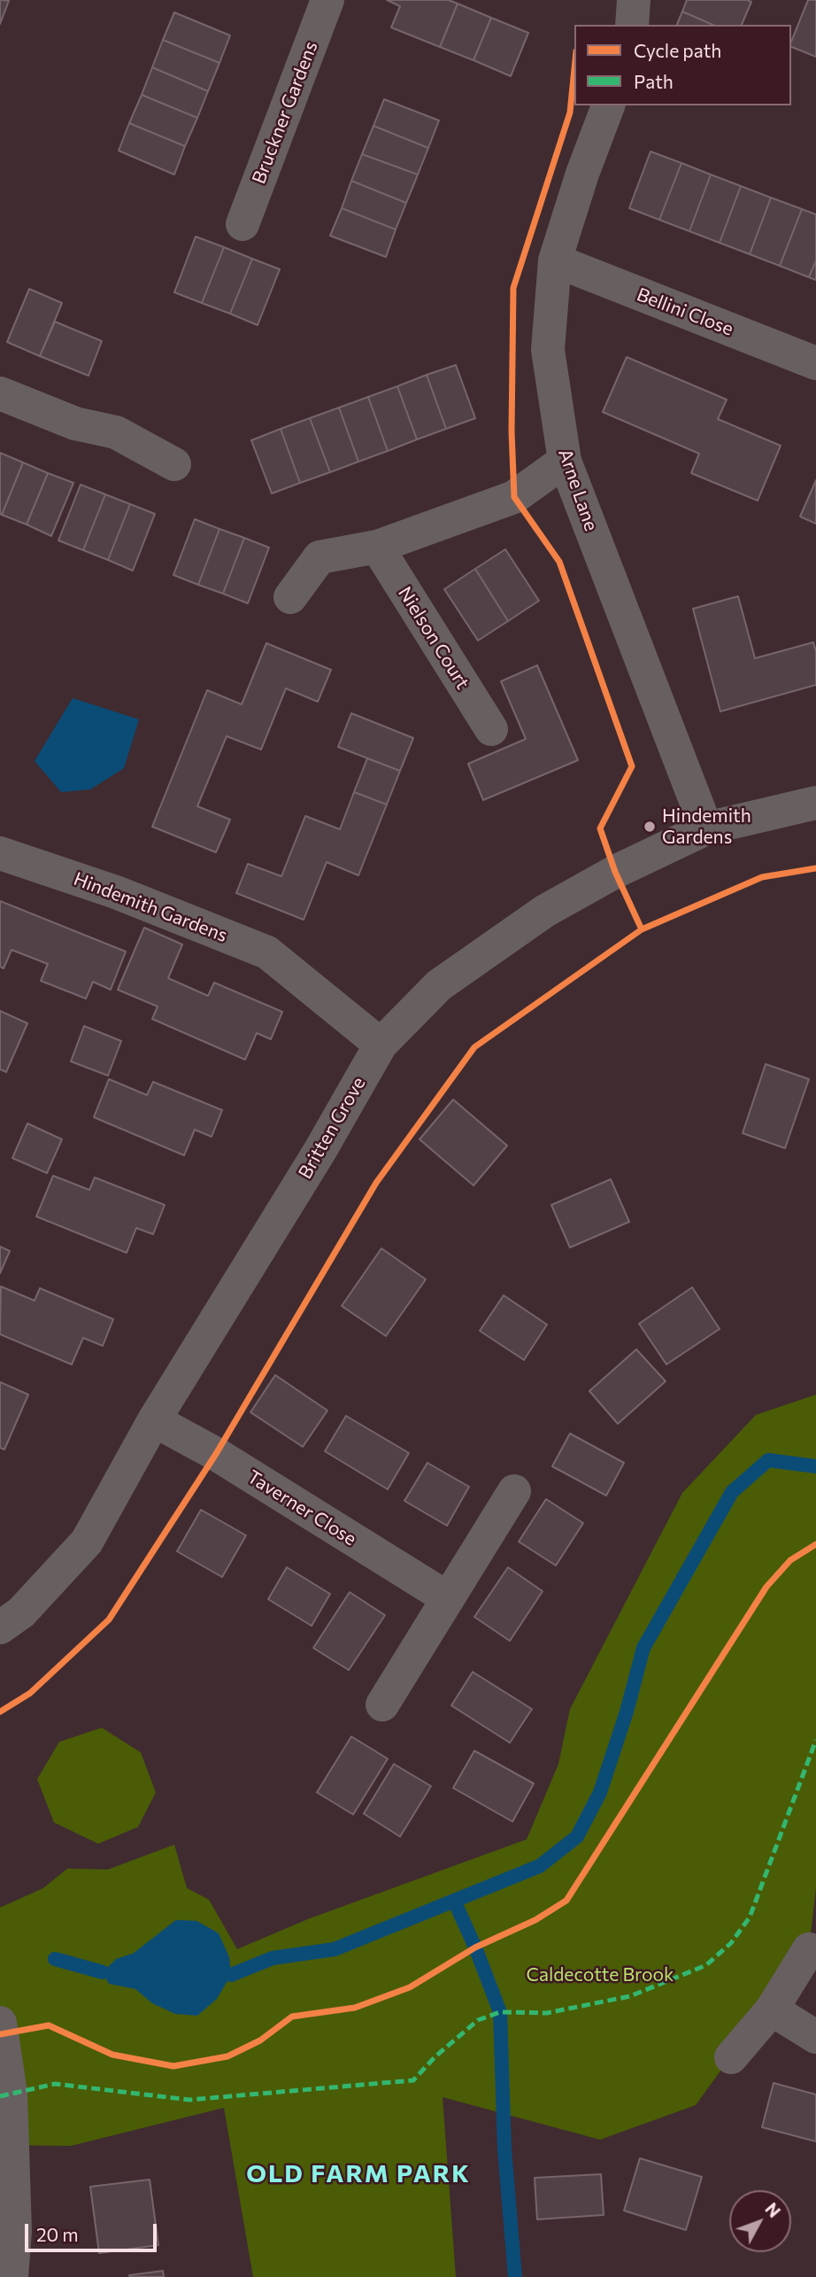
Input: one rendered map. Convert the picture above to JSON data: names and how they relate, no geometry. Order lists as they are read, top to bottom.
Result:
{
  "streets": {
    "street": [
      "Bruckner Gardens",
      "Bellini Close",
      "Arne Lane",
      "Nielson Court",
      "Hindemith Gardens",
      "Britten Grove",
      "Taverner Close"
    ]
  },
  "crossings": [
    ["Bellini Close", "Arne Lane"],
    ["Arne Lane", "Britten Grove"],
    ["Hindemith Gardens", "Britten Grove"],
    ["Britten Grove", "Taverner Close"]
  ],
  "districts": ["OLD FARM PARK"],
  "parks": ["Caldecotte Brook"],
  "places": ["Hindemith Gardens"],
  "legend": ["Cycle path", "Path"],
  "scale_bar": "20 m",
  "north": "top right"
}
